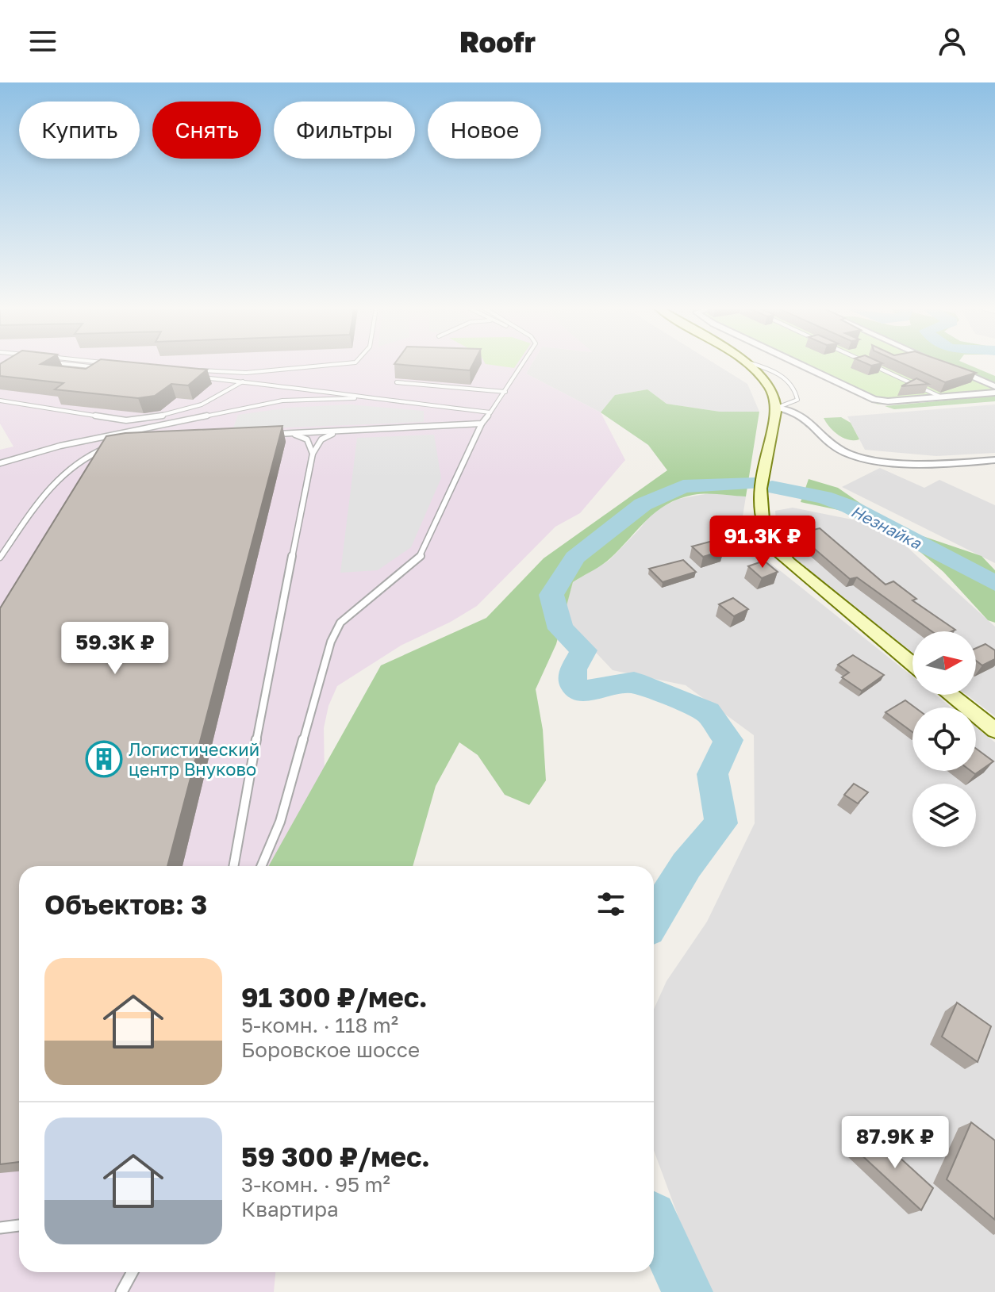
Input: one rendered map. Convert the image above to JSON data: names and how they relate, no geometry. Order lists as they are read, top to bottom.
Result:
{
  "water": ["Незнайка"],
  "places": {
    "building": ["Логистический центр Внуково"]
  },
  "north": "right",
  "page": {
    "header": "Roofr",
    "chip": [
      "Купить",
      "Снять",
      "Фильтры",
      "Новое"
    ],
    "price": ["91.3K ₽", "59.3K ₽", "87.9K ₽"],
    "heading": "Объектов: 3",
    "list": [
      {
        "name": "91 300 ₽/мес.",
        "note": "5-комн. · 118 m² · Боровское шоссе"
      },
      {
        "name": "59 300 ₽/мес.",
        "note": "3-комн. · 95 m² · Квартира"
      }
    ]
  }
}
